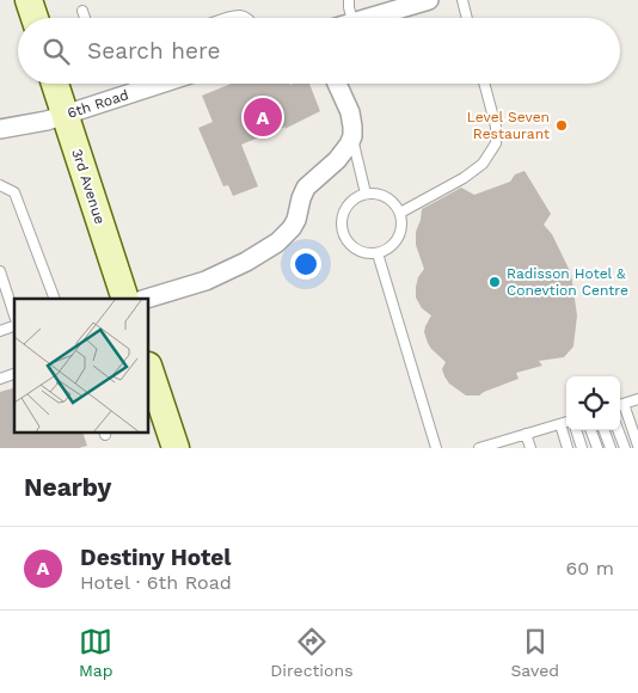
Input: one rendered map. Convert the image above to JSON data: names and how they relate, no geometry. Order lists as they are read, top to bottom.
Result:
{
  "streets": {
    "main road": ["3rd Avenue"],
    "street": ["6th Road"]
  },
  "crossings": [
    ["6th Road", "3rd Avenue"]
  ],
  "places": ["Level Seven Restaurant", "Radisson Hotel & Conevtion Centre"],
  "page": {
    "search": "Search here",
    "pins": "A",
    "heading": "Nearby",
    "list": [
      {
        "mark": "A",
        "name": "Destiny Hotel",
        "note": "Hotel · 6th Road",
        "value": "60 m"
      }
    ],
    "nav": ["Map", "Directions", "Saved"]
  }
}
